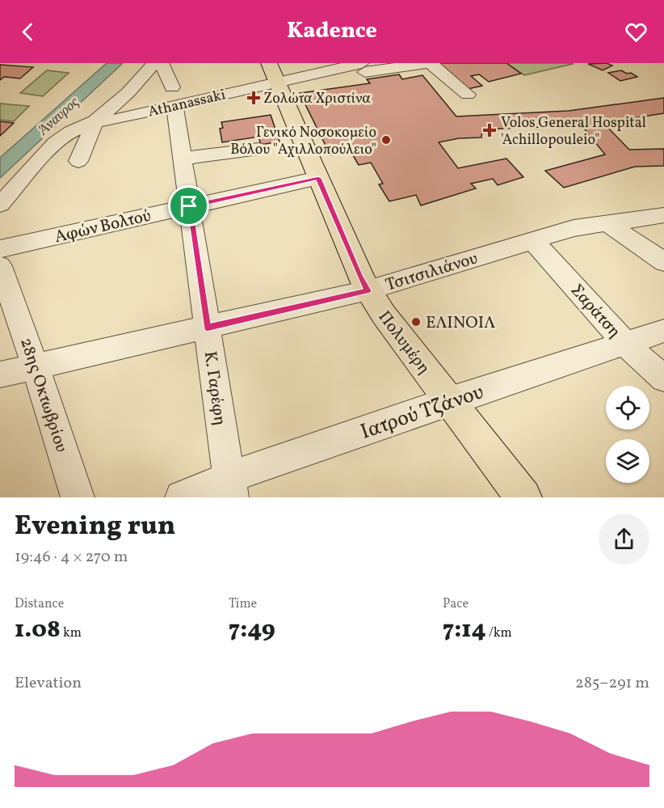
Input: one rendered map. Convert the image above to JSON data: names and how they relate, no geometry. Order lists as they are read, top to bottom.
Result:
{
  "streets": {
    "main road": ["Πολυμέρη"],
    "street": [
      "Athanassaki",
      "Αφών Βολτού",
      "Τσιτσιλιάνου",
      "Σαράτση",
      "Κ. Γαρέφη",
      "28ης Οκτωβρίου",
      "Ιατρού Τζάνου"
    ]
  },
  "crossings": [
    ["Athanassaki", "Πολυμέρη"],
    ["Athanassaki", "Κ. Γαρέφη"],
    ["Αφών Βολτού", "Πολυμέρη"],
    ["Αφών Βολτού", "Κ. Γαρέφη"],
    ["Τσιτσιλιάνου", "Σαράτση"],
    ["Τσιτσιλιάνου", "Πολυμέρη"],
    ["Τσιτσιλιάνου", "Κ. Γαρέφη"],
    ["Τσιτσιλιάνου", "28ης Οκτωβρίου"],
    ["Σαράτση", "Ιατρού Τζάνου"],
    ["Πολυμέρη", "Ιατρού Τζάνου"],
    ["Κ. Γαρέφη", "Ιατρού Τζάνου"]
  ],
  "water": ["Άναυρος"],
  "places": {
    "health": ["Ζολώτα Χριστίνα", "Volos General Hospital 'Achillopouleio\""],
    "other": ["Γενικό Νοσοκομείο Βόλου \"Αχιλλοπούλειο\"", "ΕΛΙΝΟΙΛ"]
  },
  "page": {
    "header": "Kadence",
    "heading": ["Evening run", "19:46 · 4 × 270 m"],
    "stats": [
      ["Distance", "1.08 km"],
      ["Time", "7:49"],
      ["Pace", "7:14 /km"]
    ],
    "chart": ["Elevation", "285–291 m"]
  }
}
